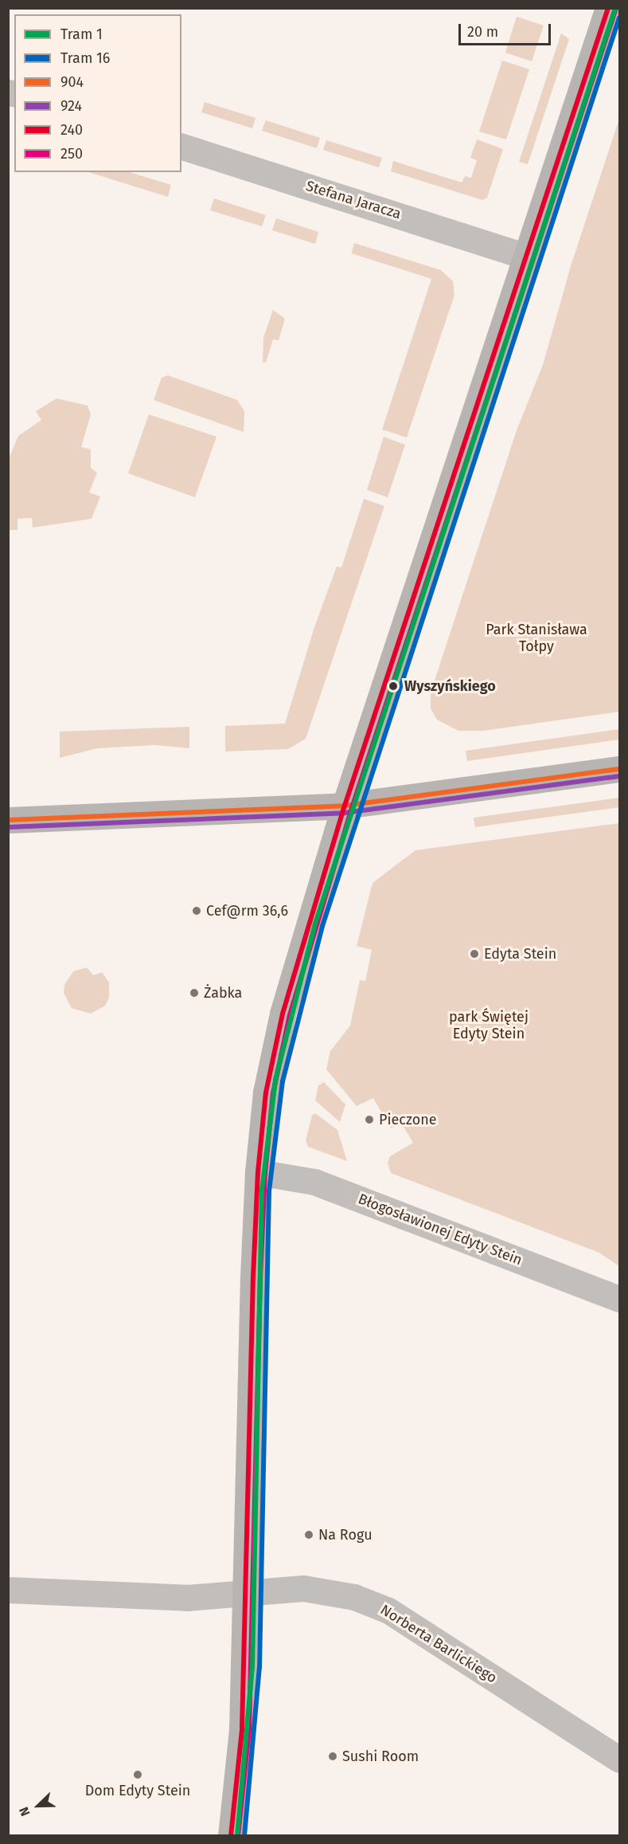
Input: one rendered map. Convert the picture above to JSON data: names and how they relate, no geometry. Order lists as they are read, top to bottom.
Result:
{
  "streets": {
    "street": ["Stefana Jaracza", "Błogosławionej Edyty Stein", "Norberta Barlickiego"]
  },
  "parks": ["Park Stanisława Tołpy", "park Świętej Edyty Stein"],
  "places": [
    "Wyszyńskiego",
    "Cef@rm 36,6",
    "Edyta Stein",
    "Żabka",
    "Pieczone",
    "Na Rogu",
    "Sushi Room",
    "Dom Edyty Stein"
  ],
  "lines": [
    "tram line 1",
    "transit line 240",
    "transit line 250",
    "tram line 16",
    "transit line 904",
    "transit line 924"
  ],
  "legend": [
    "Tram 1",
    "Tram 16",
    "904",
    "924",
    "240",
    "250"
  ],
  "scale_bar": "20 m",
  "north": "bottom left"
}
